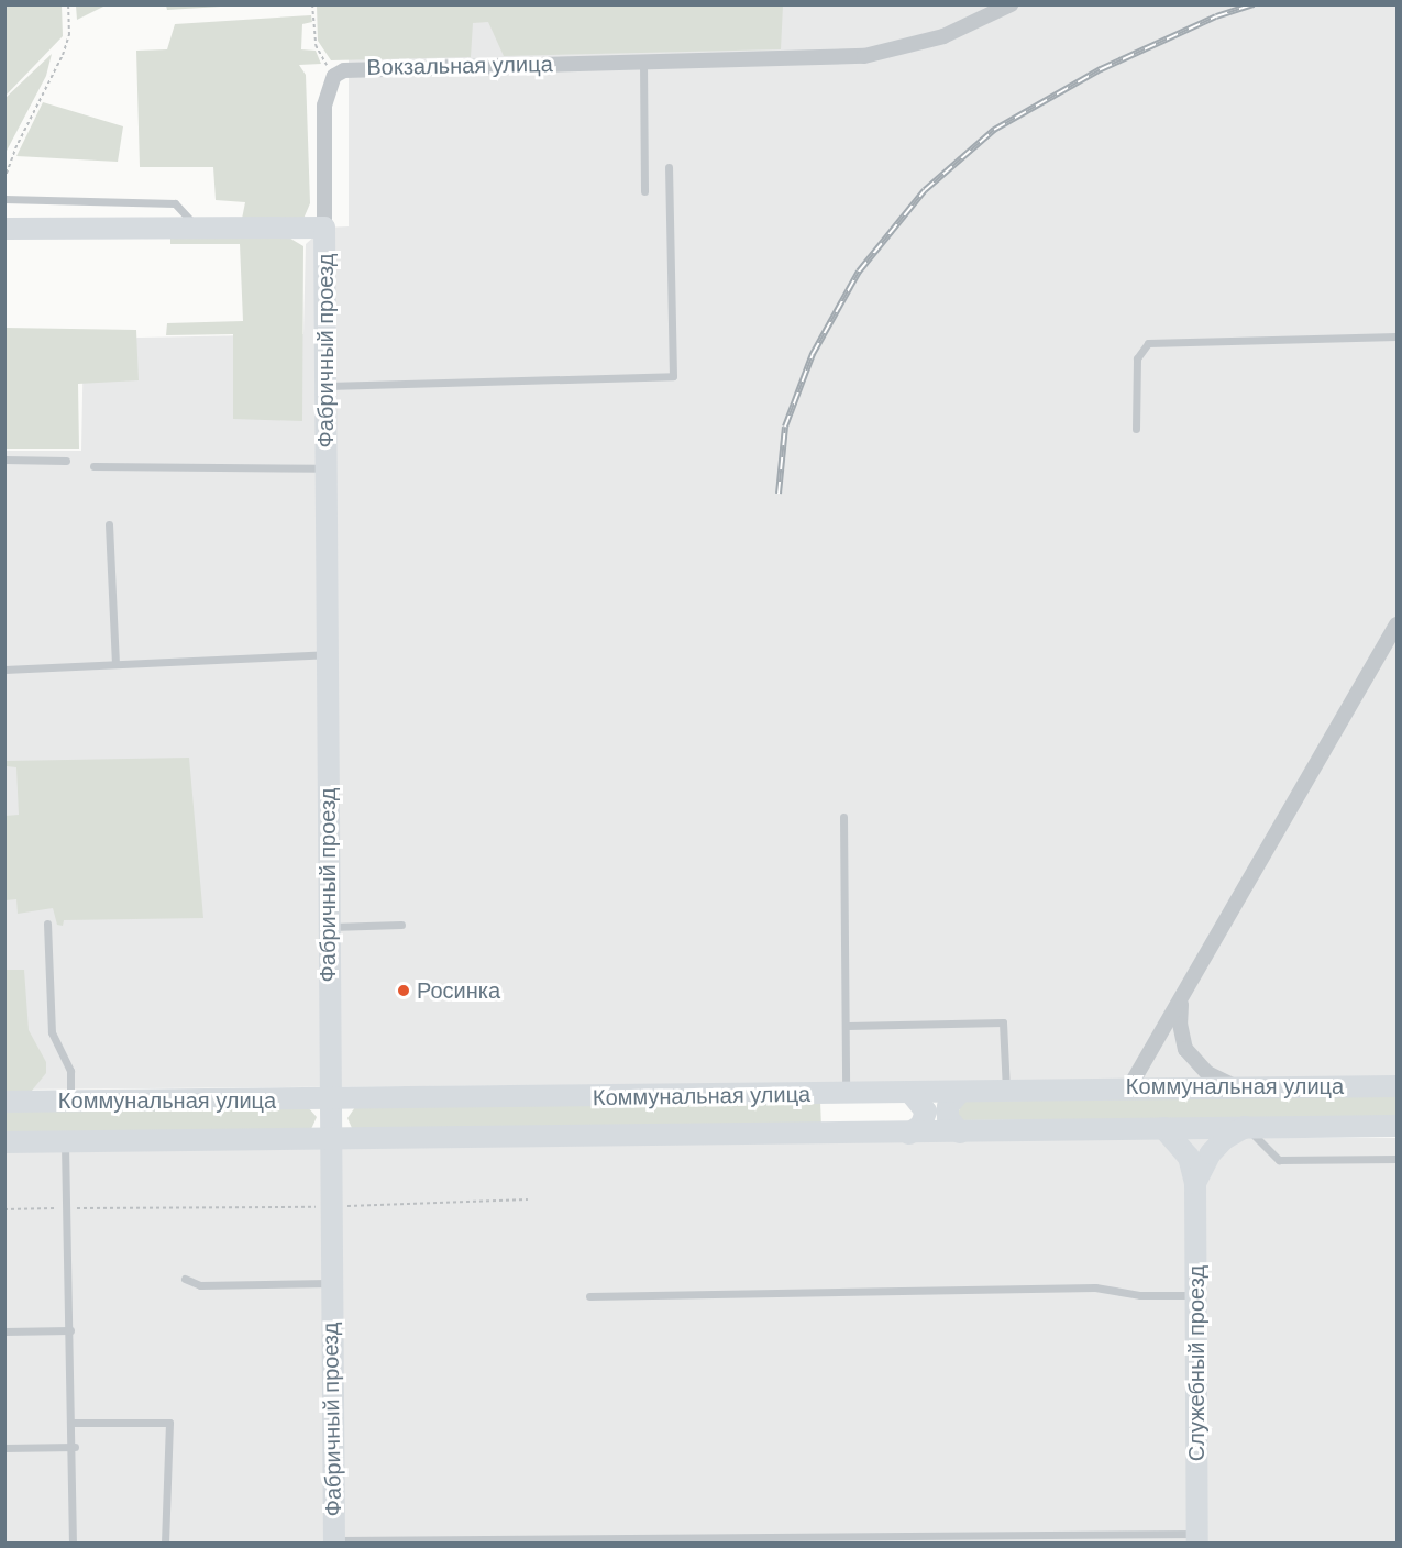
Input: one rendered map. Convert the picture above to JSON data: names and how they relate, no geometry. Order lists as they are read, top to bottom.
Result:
{
  "streets": {
    "main road": ["Фабричный проезд", "Коммунальная улица", "Служебный проезд"],
    "street": ["Вокзальная улица"]
  },
  "crossings": [
    ["Фабричный проезд", "Коммунальная улица"],
    ["Коммунальная улица", "Служебный проезд"]
  ],
  "places": ["Росинка"]
}
